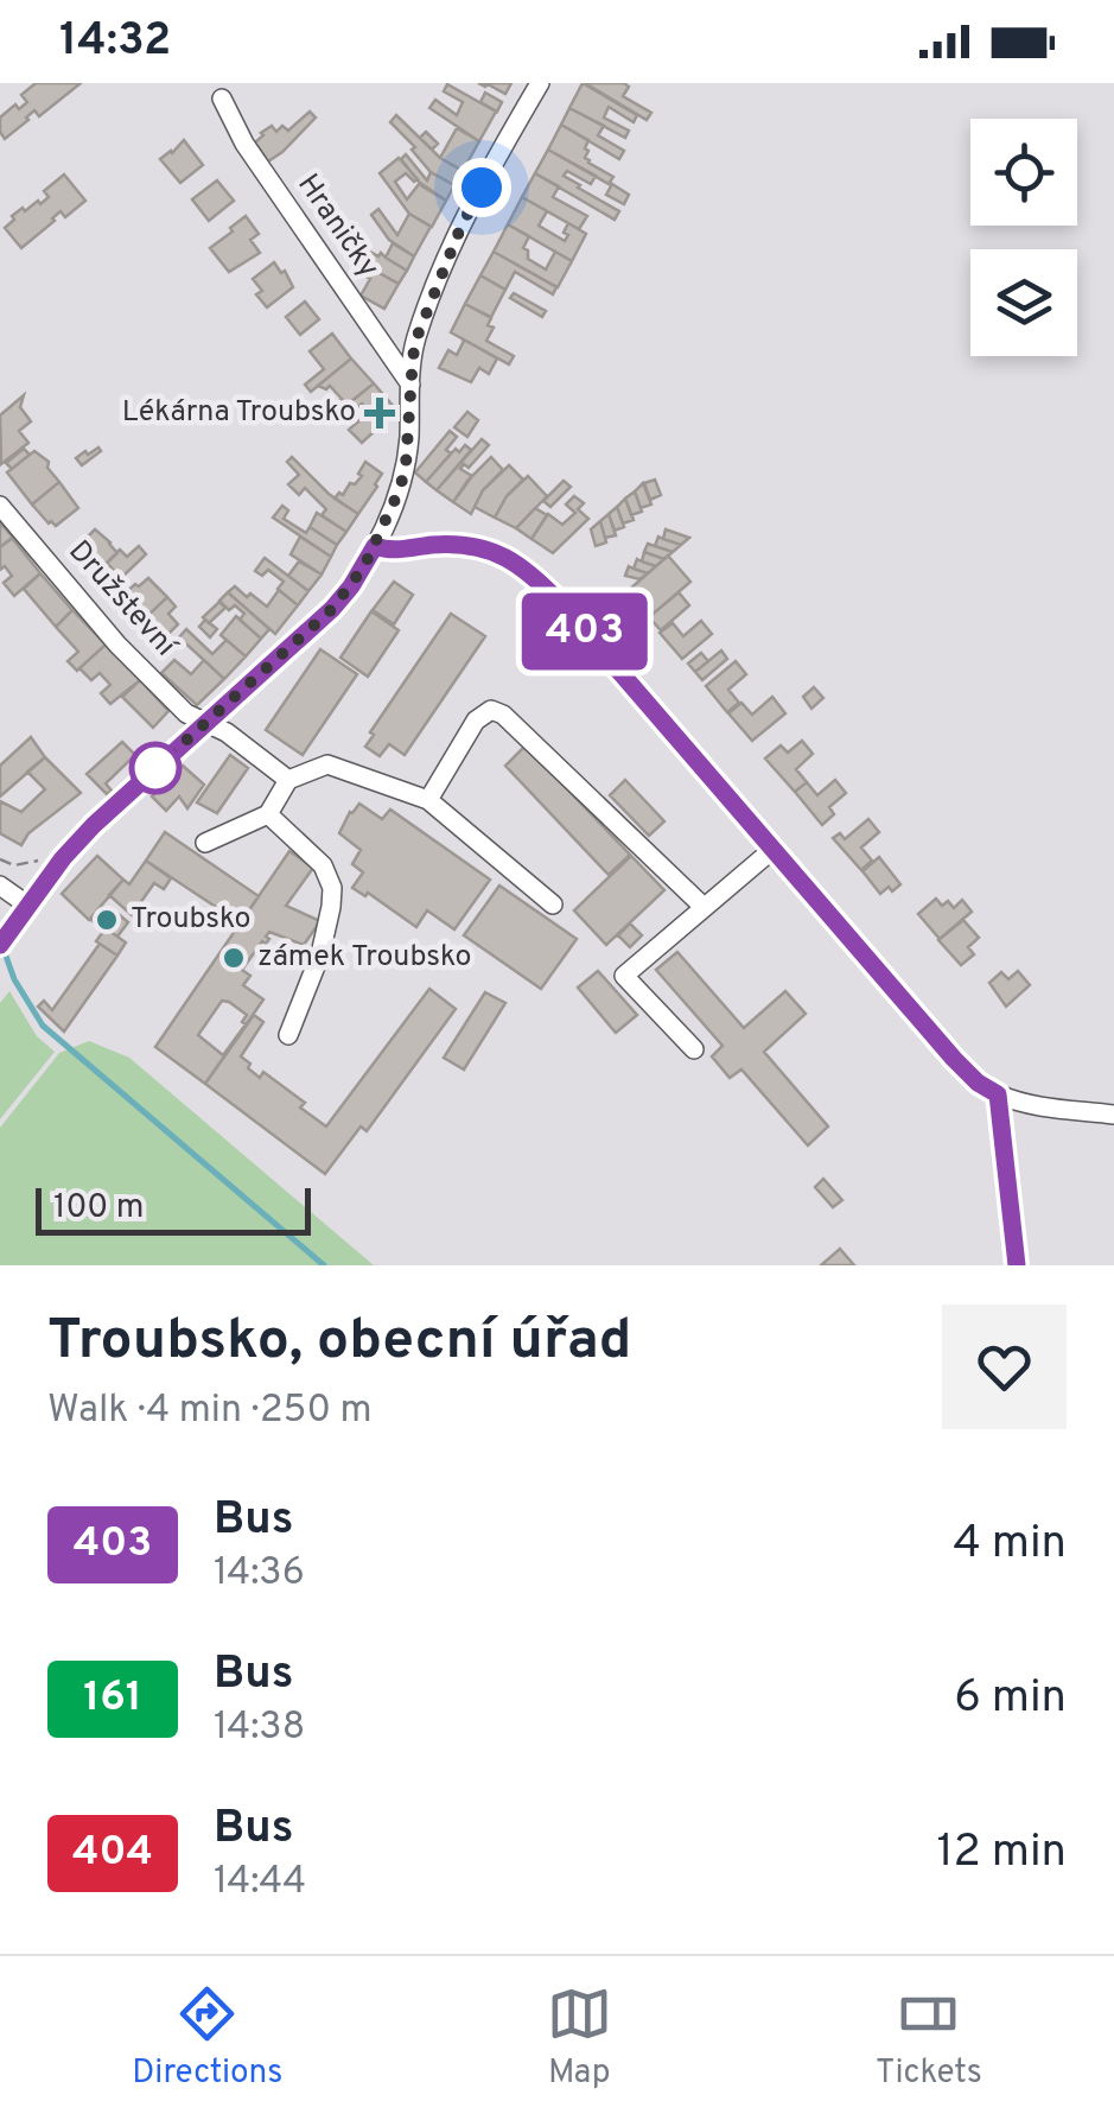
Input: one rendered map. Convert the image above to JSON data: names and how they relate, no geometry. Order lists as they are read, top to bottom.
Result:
{
  "streets": {
    "street": ["Hraničky", "Družstevní"]
  },
  "places": {
    "health": ["Lékárna Troubsko"],
    "other": ["Troubsko", "zámek Troubsko"]
  },
  "lines": ["bus line 403"],
  "scale_bar": "100 m",
  "page": {
    "status": "14:32",
    "on_map": "403",
    "scale": "100 m",
    "heading": ["Troubsko, obecní úřad", "Walk · 4 min · 250 m"],
    "list": [
      {
        "mark": "403",
        "name": "Bus",
        "note": "14:36",
        "value": "4 min"
      },
      {
        "mark": "161",
        "name": "Bus",
        "note": "14:38",
        "value": "6 min"
      },
      {
        "mark": "404",
        "name": "Bus",
        "note": "14:44",
        "value": "12 min"
      }
    ],
    "tabs": ["Directions", "Map", "Tickets"]
  }
}
